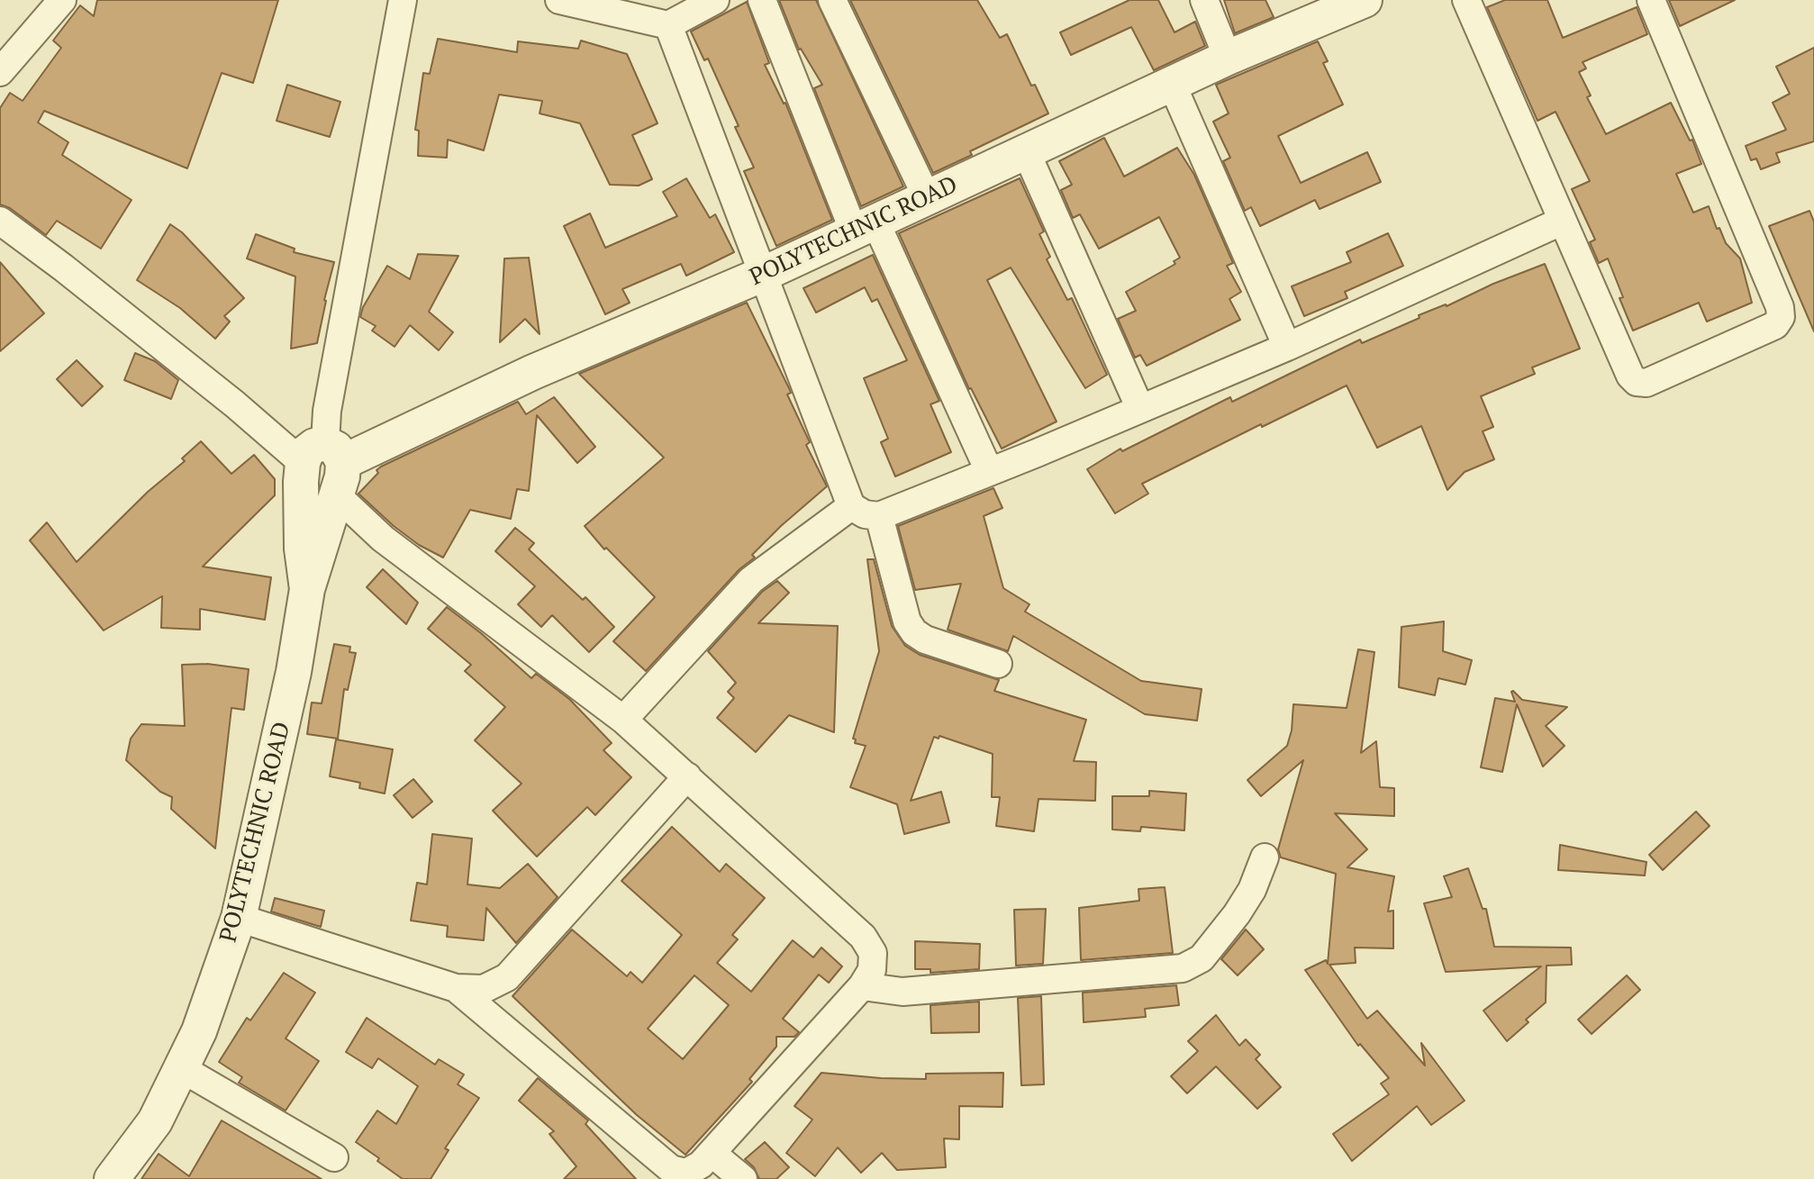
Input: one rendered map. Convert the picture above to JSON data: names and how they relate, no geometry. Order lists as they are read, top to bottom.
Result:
{
  "streets": {
    "street": ["POLYTECHNIC ROAD"]
  }
}
